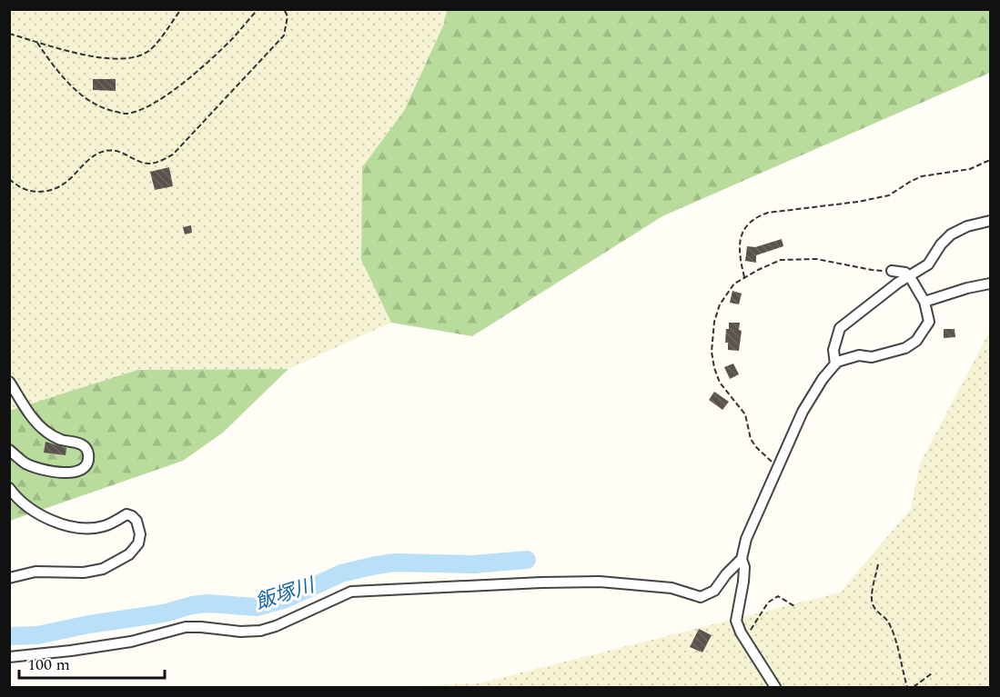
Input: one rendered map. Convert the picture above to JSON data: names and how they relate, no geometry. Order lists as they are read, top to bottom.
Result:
{
  "water": ["飯塚川"],
  "scale_bar": "100 m"
}
